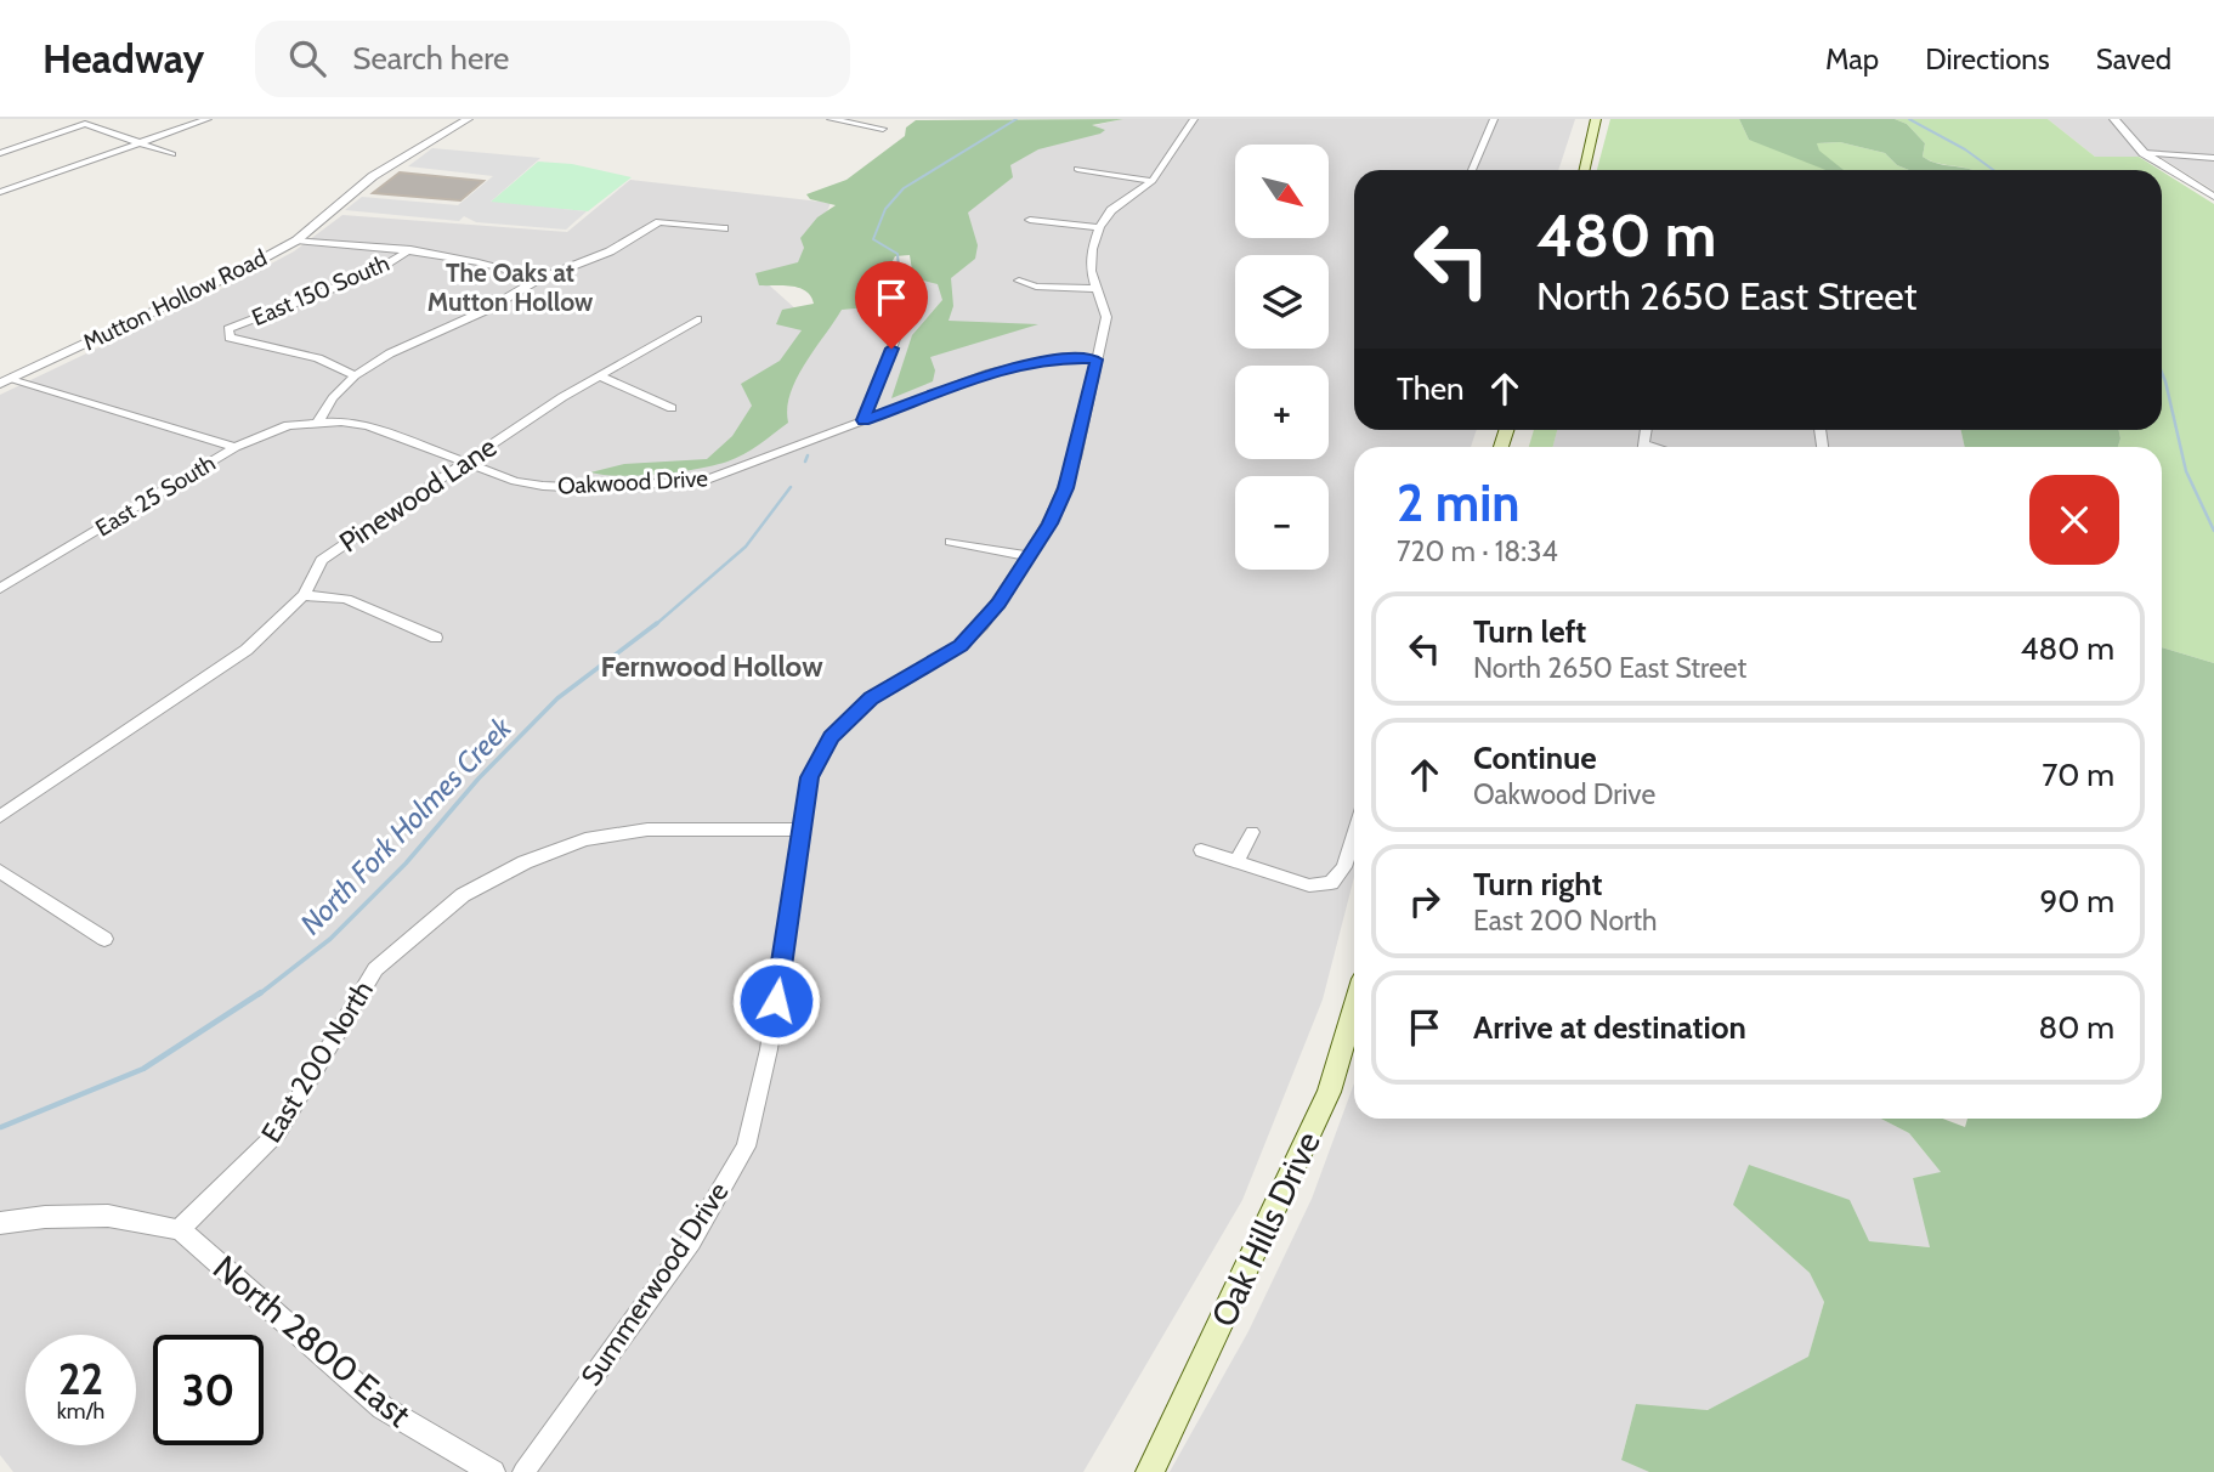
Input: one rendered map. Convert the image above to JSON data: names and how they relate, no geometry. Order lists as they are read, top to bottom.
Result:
{
  "streets": {
    "main road": ["Oak Hills Drive"],
    "street": [
      "East 150 South",
      "Mutton Hollow Road",
      "Oakwood Drive",
      "Pinewood Lane",
      "East 25 South",
      "East 200 North",
      "Summerwood Drive",
      "North 2800 East"
    ]
  },
  "crossings": [
    ["Oakwood Drive", "Pinewood Lane"],
    ["Oakwood Drive", "East 25 South"],
    ["Oakwood Drive", "Summerwood Drive"],
    ["East 200 North", "Summerwood Drive"],
    ["East 200 North", "North 2800 East"]
  ],
  "districts": ["The Oaks at Mutton Hollow", "Fernwood Hollow"],
  "water": ["North Fork Holmes Creek"],
  "north": "bottom right",
  "page": {
    "header": "Headway",
    "search": "Search here",
    "nav": ["Map", "Directions", "Saved"],
    "map_buttons": ["+", "−"],
    "turn": ["480 m", "North 2650 East Street"],
    "then": "Then",
    "heading": ["2 min", "720 m · 18:34"],
    "list": [
      {
        "name": "Turn left",
        "note": "North 2650 East Street",
        "value": "480 m"
      },
      {
        "name": "Continue",
        "note": "Oakwood Drive",
        "value": "70 m"
      },
      {
        "name": "Turn right",
        "note": "East 200 North",
        "value": "90 m"
      },
      {
        "name": "Arrive at destination",
        "value": "80 m"
      }
    ],
    "speed": "22 km/h",
    "limit": "30"
  }
}
